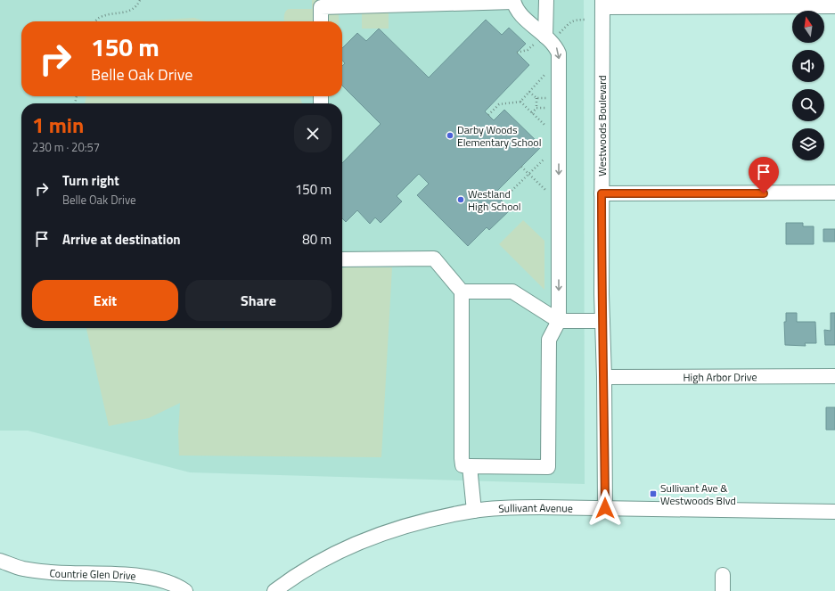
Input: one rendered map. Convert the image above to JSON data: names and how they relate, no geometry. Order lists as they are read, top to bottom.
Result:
{
  "streets": {
    "street": [
      "Westwoods Boulevard",
      "High Arbor Drive",
      "Sullivant Avenue",
      "Countrie Glen Drive"
    ]
  },
  "crossings": [
    ["Westwoods Boulevard", "High Arbor Drive"],
    ["Westwoods Boulevard", "Sullivant Avenue"]
  ],
  "places": {
    "other": ["Darby Woods Elementary School", "Westland High School"],
    "transit": ["Sullivant Ave & Westwoods Blvd"]
  },
  "north": "top",
  "page": {
    "turn": ["150 m", "Belle Oak Drive"],
    "heading": ["1 min", "230 m · 20:57"],
    "list": [
      {
        "name": "Turn right",
        "note": "Belle Oak Drive",
        "value": "150 m"
      },
      {
        "name": "Arrive at destination",
        "value": "80 m"
      }
    ],
    "buttons": ["Exit", "Share"]
  }
}
